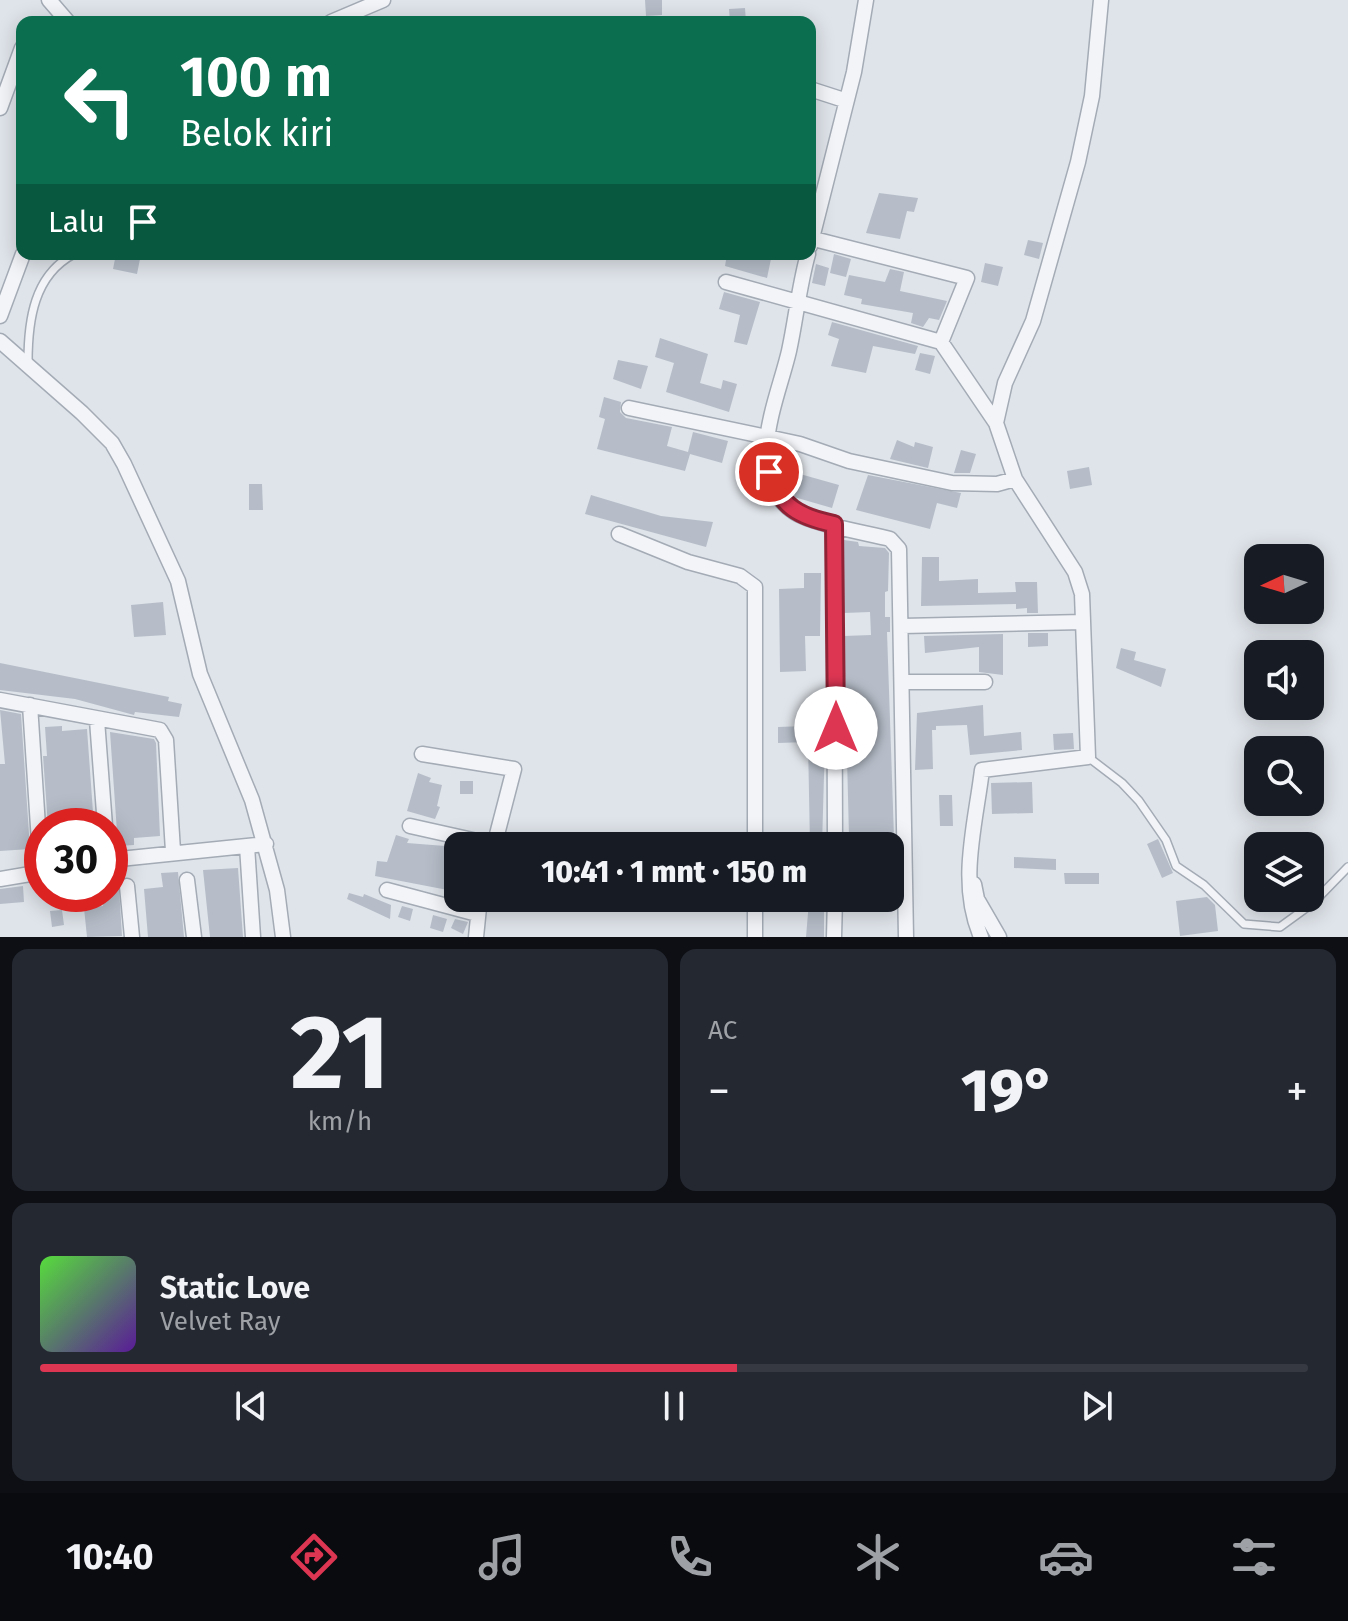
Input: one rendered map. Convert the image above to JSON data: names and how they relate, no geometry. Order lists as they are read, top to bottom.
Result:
{
  "north": "left",
  "page": {
    "turn": ["100 m", "Belok kiri"],
    "then": "Lalu",
    "limit": "30",
    "trip": "10:41 · 1 mnt · 150 m",
    "tile": [
      ["21", "km/h"],
      "AC"
    ],
    "heat": ["−", "19°", "+"],
    "song": ["Static Love", "Velvet Ray"],
    "tabs": "10:40"
  }
}
